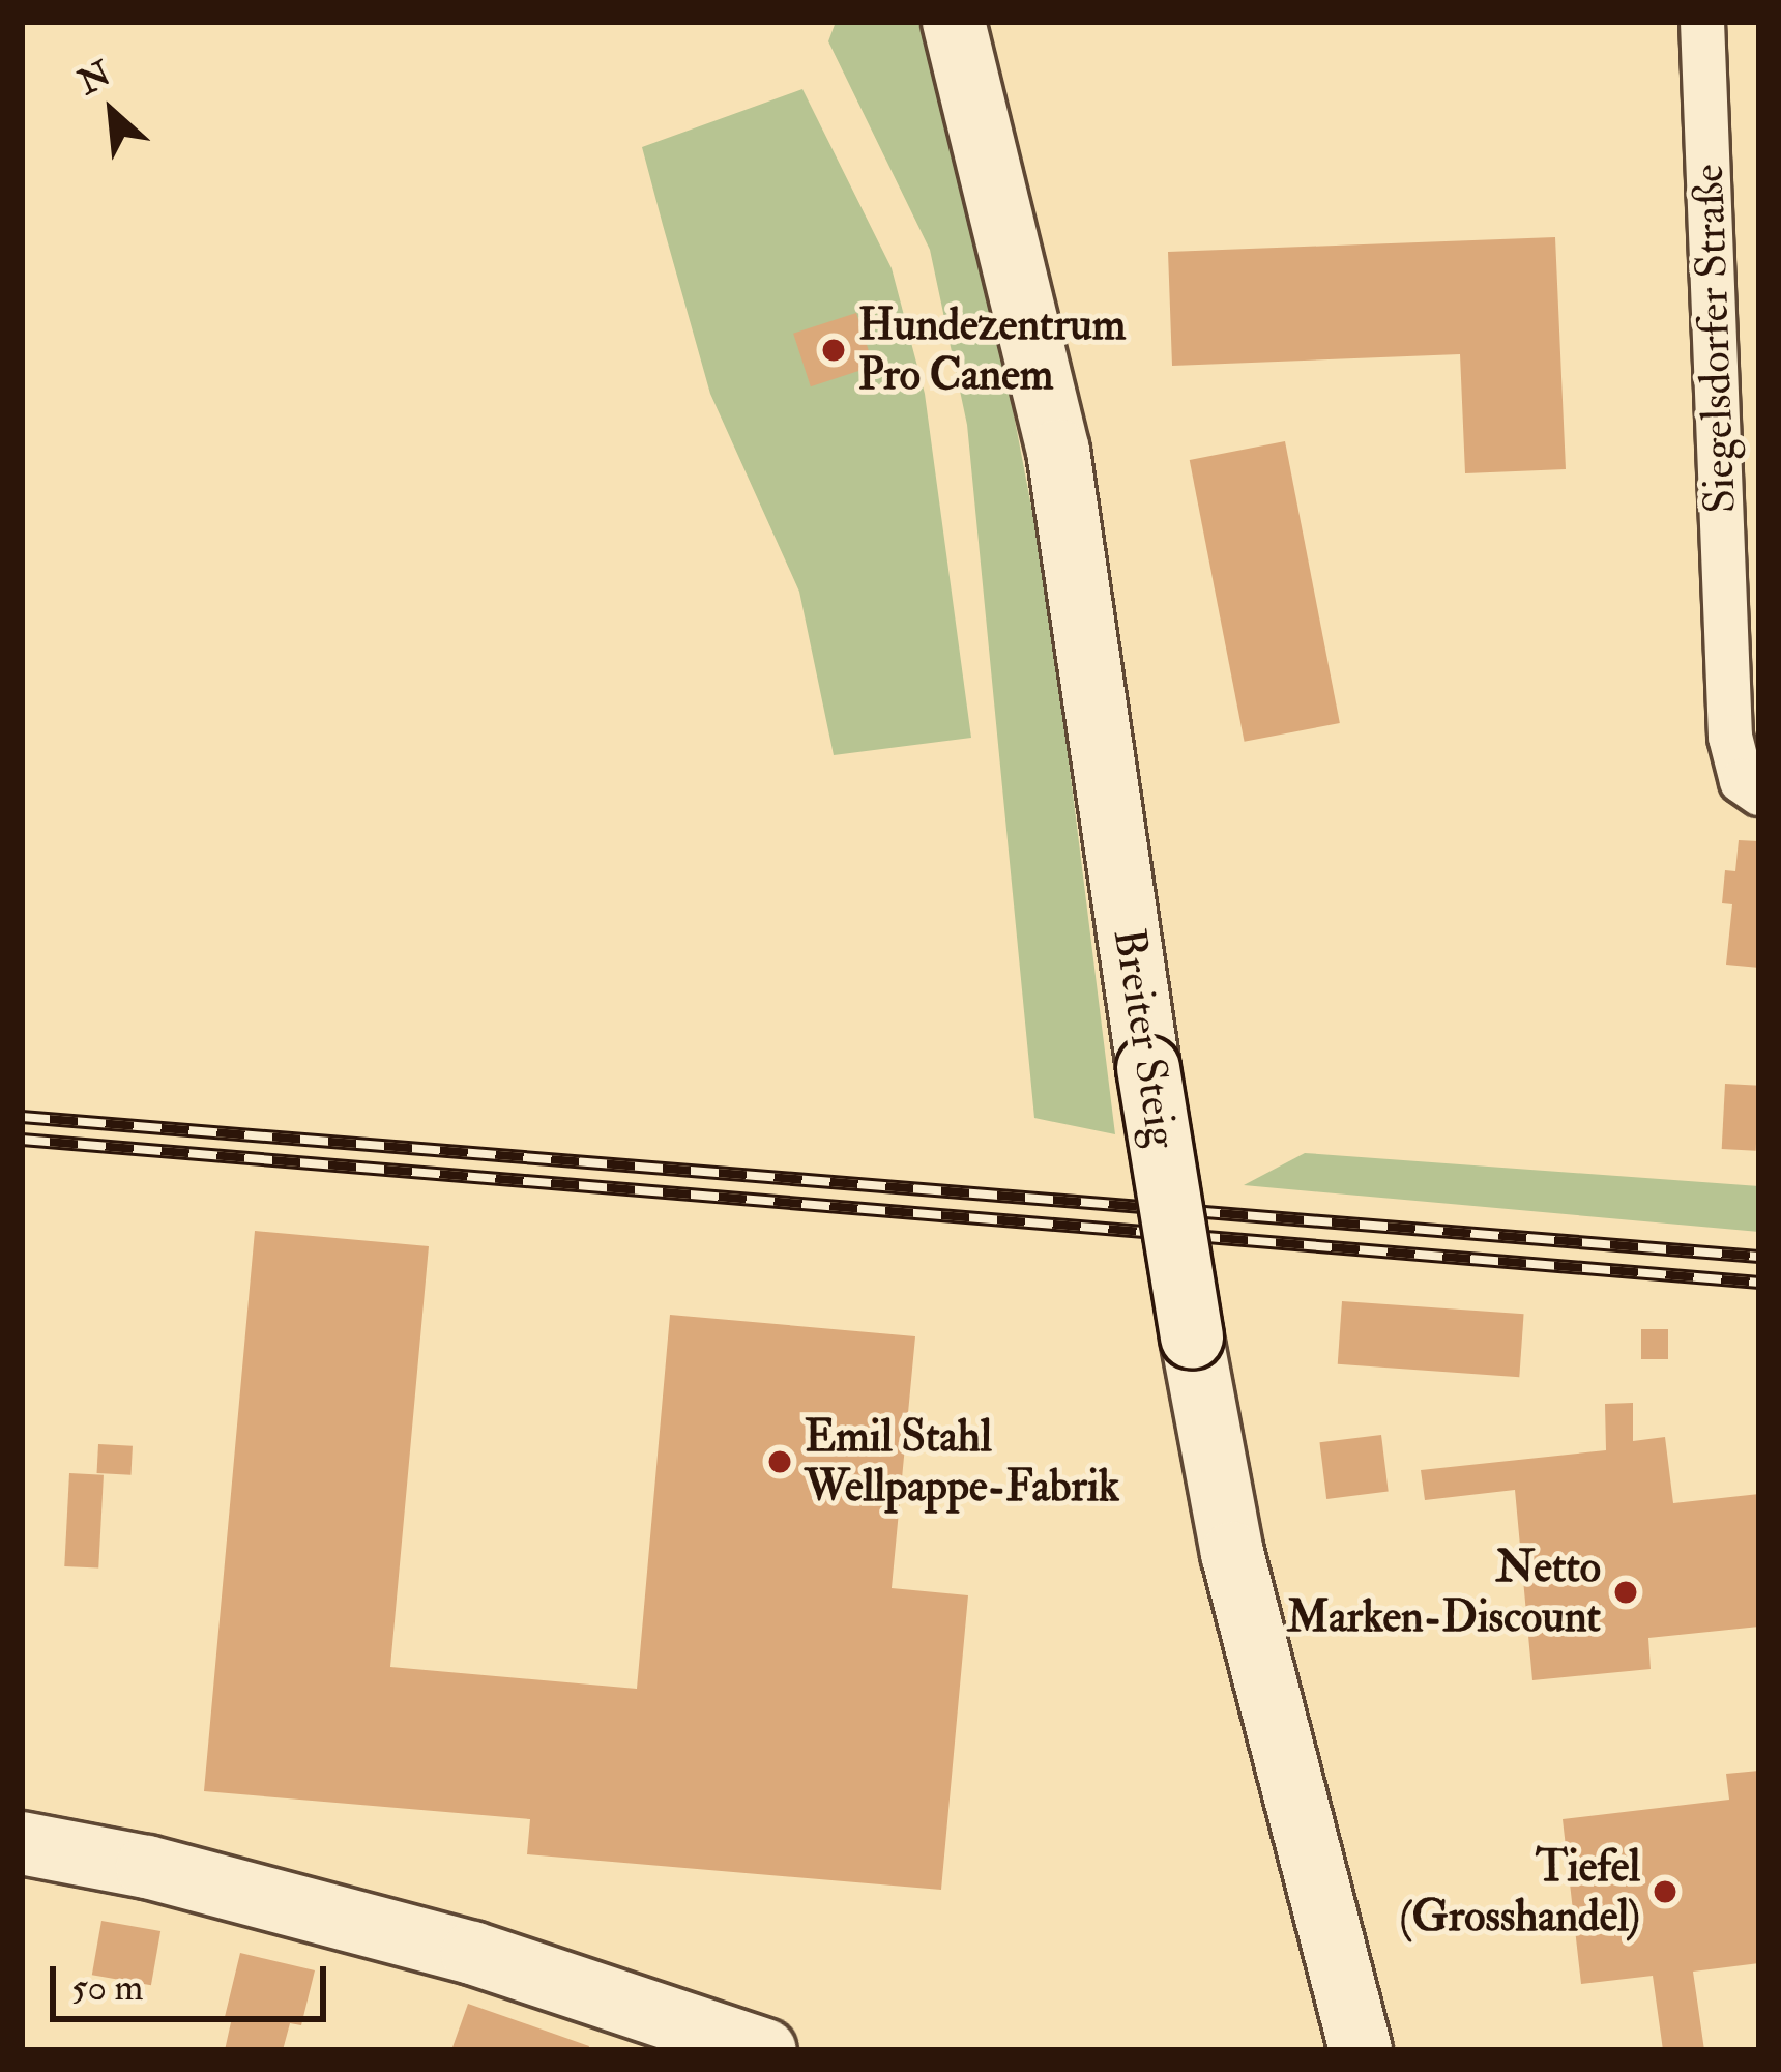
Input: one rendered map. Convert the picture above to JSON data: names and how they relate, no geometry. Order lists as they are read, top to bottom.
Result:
{
  "streets": {
    "street": ["Siegelsdorfer Straße", "Breiter Steig"]
  },
  "places": [
    "Hundezentrum Pro Canem",
    "Emil Stahl Wellpappe-Fabrik",
    "Netto Marken-Discount",
    "Tiefel (Grosshandel)"
  ],
  "scale_bar": "50 m",
  "north": "top left"
}
